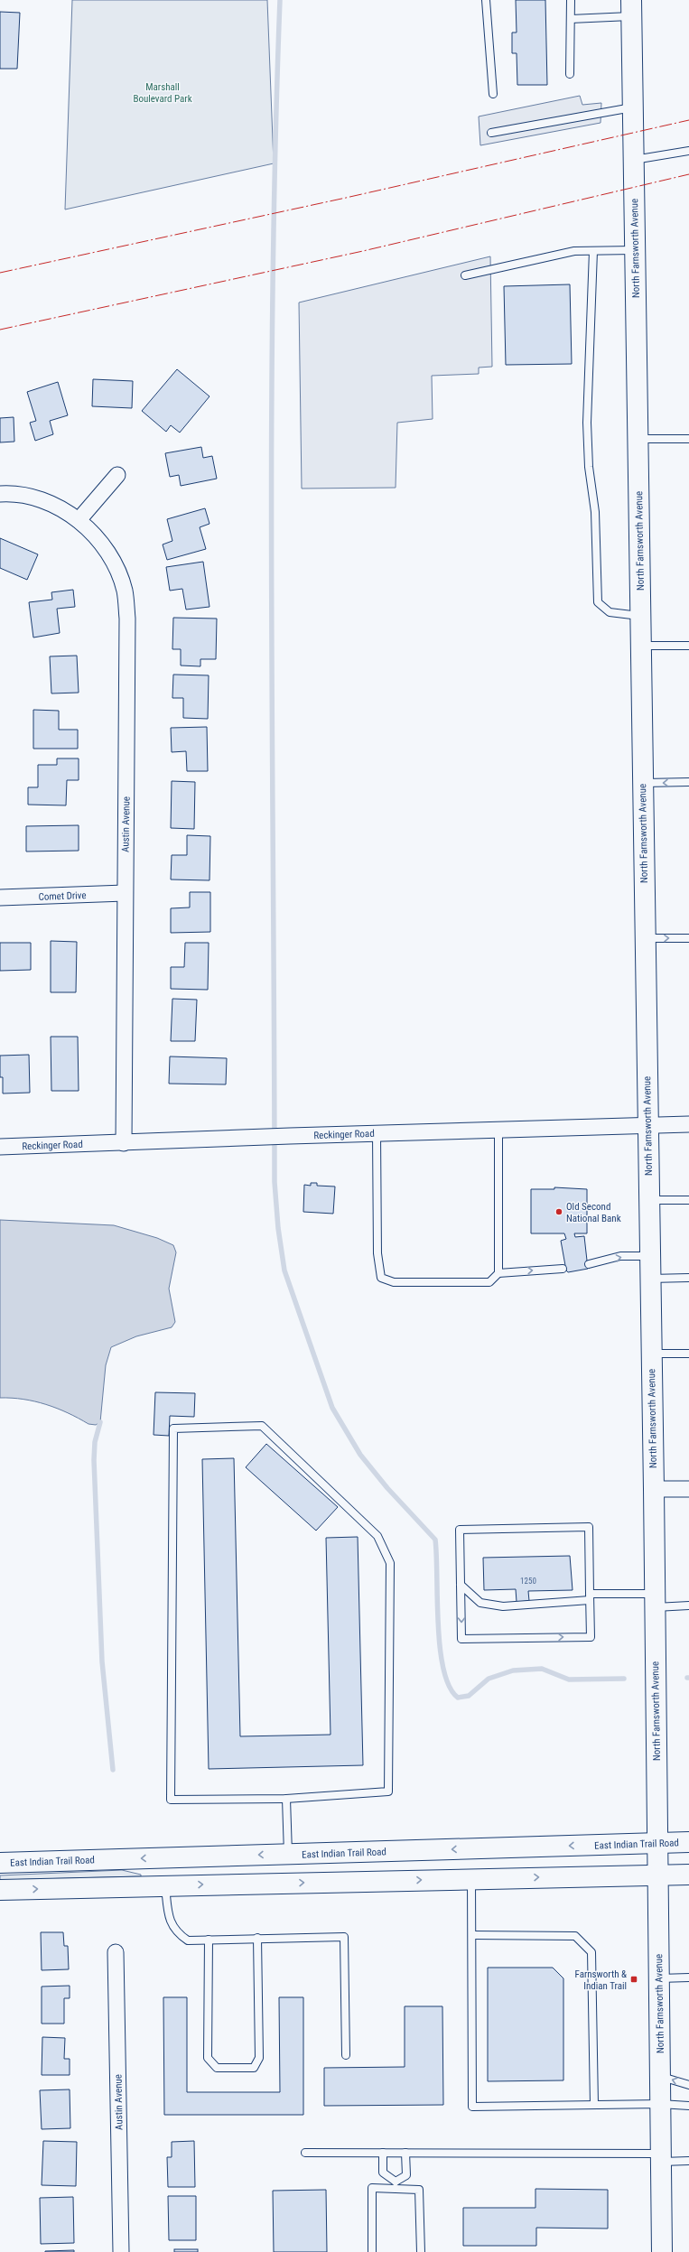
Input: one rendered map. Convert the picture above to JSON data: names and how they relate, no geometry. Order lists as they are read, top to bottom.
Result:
{
  "streets": {
    "main road": ["North Farnsworth Avenue", "East Indian Trail Road"],
    "street": ["Austin Avenue", "Comet Drive", "Reckinger Road"]
  },
  "crossings": [
    ["North Farnsworth Avenue", "Reckinger Road"],
    ["North Farnsworth Avenue", "East Indian Trail Road"],
    ["Austin Avenue", "Comet Drive"],
    ["Austin Avenue", "Reckinger Road"]
  ],
  "parks": ["Marshall Boulevard Park"],
  "places": {
    "other": ["Old Second National Bank"],
    "transit": ["Farnsworth & Indian Trail"]
  },
  "house_numbers": ["1250"]
}
